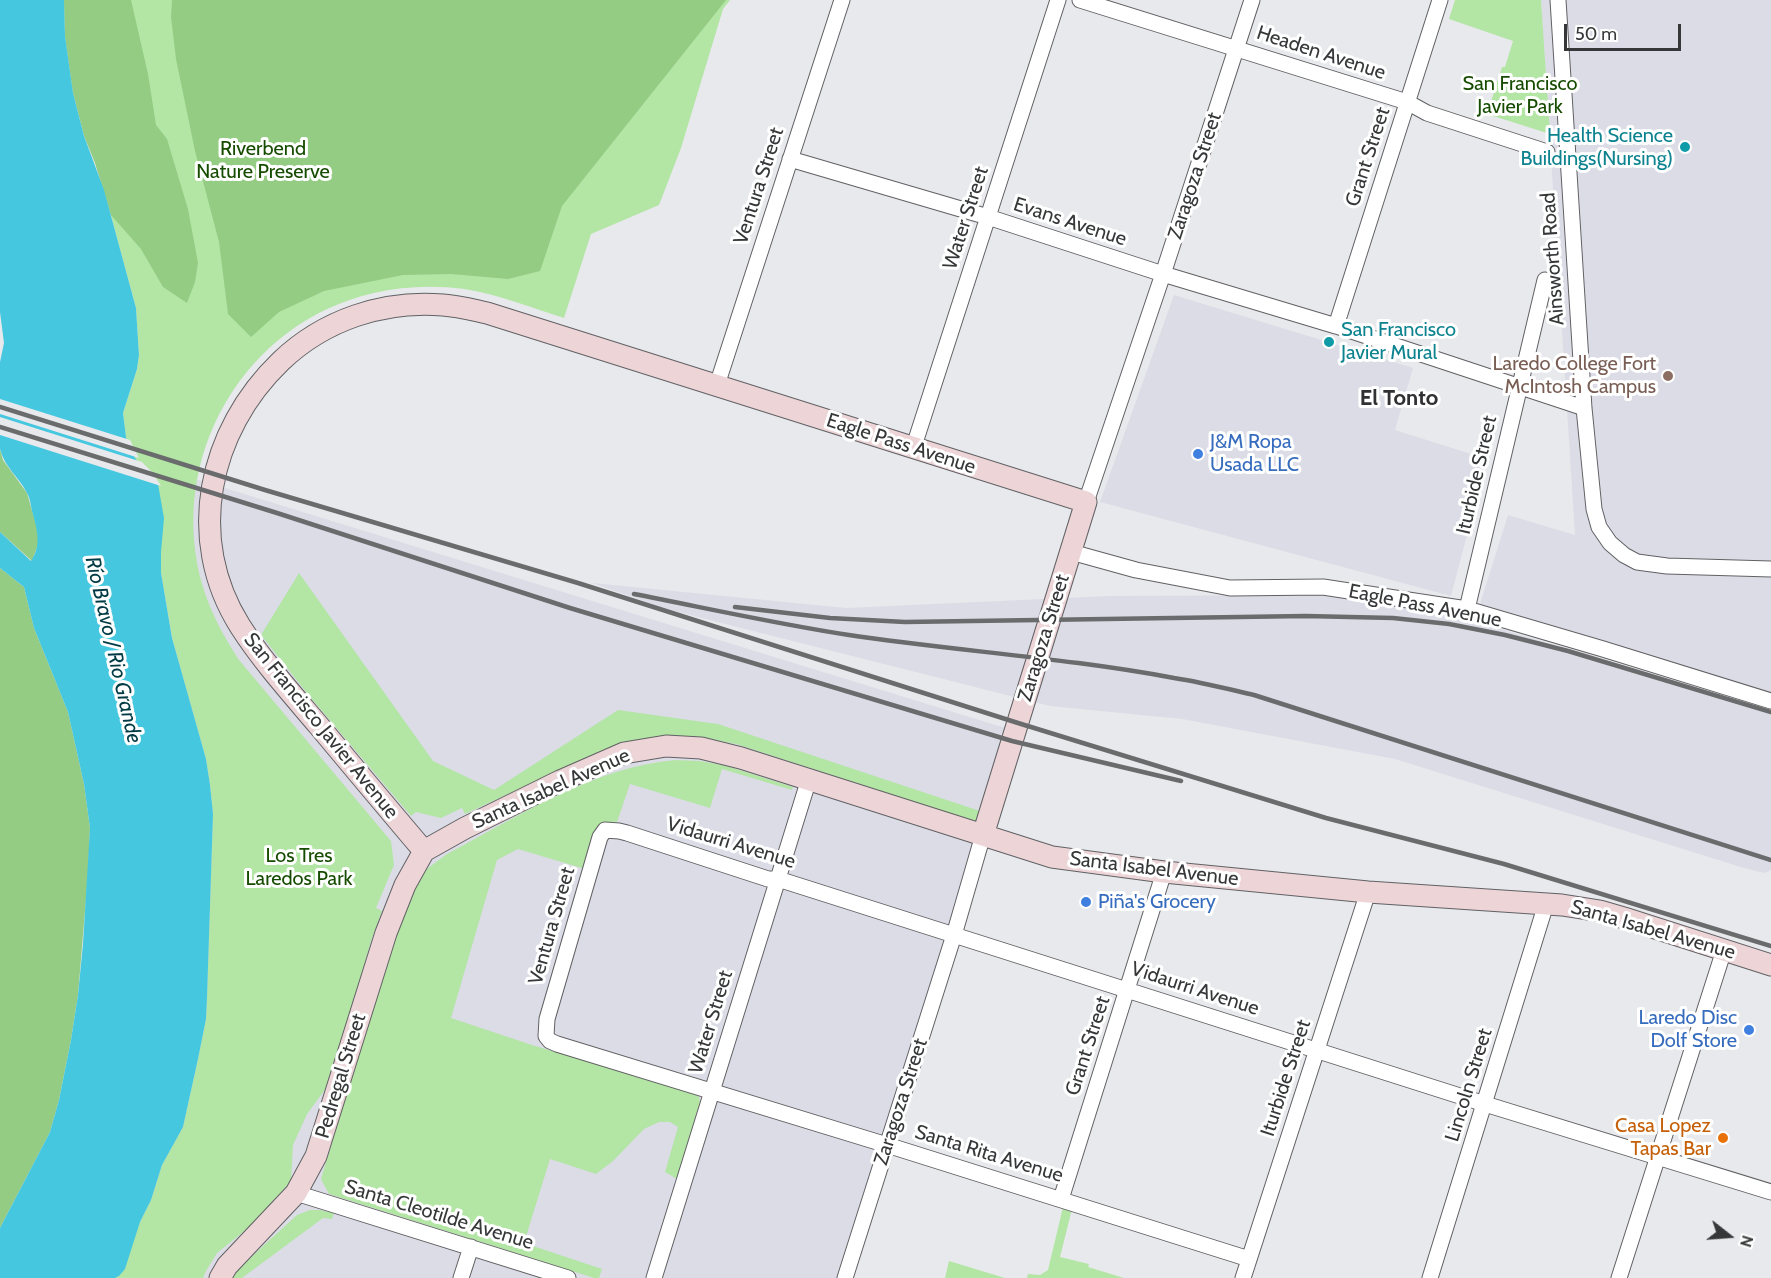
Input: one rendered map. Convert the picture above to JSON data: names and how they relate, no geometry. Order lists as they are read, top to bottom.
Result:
{
  "streets": {
    "main road": [
      "Zaragoza Street",
      "Eagle Pass Avenue",
      "San Francisco Javier Avenue",
      "Santa Isabel Avenue",
      "Pedregal Street"
    ],
    "street": [
      "Headen Avenue",
      "Grant Street",
      "Ventura Street",
      "Water Street",
      "Evans Avenue",
      "Ainsworth Road",
      "Iturbide Street",
      "Vidaurri Avenue",
      "Lincoln Street",
      "Santa Rita Avenue",
      "Santa Cleotilde Avenue"
    ]
  },
  "crossings": [
    ["Headen Avenue", "Grant Street"],
    ["Headen Avenue", "Zaragoza Street"],
    ["Grant Street", "Evans Avenue"],
    ["Grant Street", "Santa Isabel Avenue"],
    ["Grant Street", "Vidaurri Avenue"],
    ["Grant Street", "Santa Rita Avenue"],
    ["Zaragoza Street", "Evans Avenue"],
    ["Zaragoza Street", "Eagle Pass Avenue"],
    ["Zaragoza Street", "Santa Isabel Avenue"],
    ["Zaragoza Street", "Vidaurri Avenue"],
    ["Zaragoza Street", "Santa Rita Avenue"],
    ["Ventura Street", "Evans Avenue"],
    ["Ventura Street", "Eagle Pass Avenue"],
    ["Ventura Street", "San Francisco Javier Avenue"],
    ["Ventura Street", "Vidaurri Avenue"],
    ["Ventura Street", "Santa Rita Avenue"],
    ["Water Street", "Evans Avenue"],
    ["Water Street", "Eagle Pass Avenue"],
    ["Water Street", "Santa Isabel Avenue"],
    ["Water Street", "Vidaurri Avenue"],
    ["Water Street", "Santa Rita Avenue"],
    ["Evans Avenue", "Ainsworth Road"],
    ["Evans Avenue", "Iturbide Street"],
    ["Eagle Pass Avenue", "Iturbide Street"],
    ["Eagle Pass Avenue", "San Francisco Javier Avenue"],
    ["Iturbide Street", "Santa Isabel Avenue"],
    ["Iturbide Street", "Vidaurri Avenue"],
    ["Iturbide Street", "Santa Rita Avenue"],
    ["San Francisco Javier Avenue", "Santa Isabel Avenue"],
    ["San Francisco Javier Avenue", "Pedregal Street"],
    ["Santa Isabel Avenue", "Pedregal Street"],
    ["Santa Isabel Avenue", "Lincoln Street"],
    ["Vidaurri Avenue", "Lincoln Street"],
    ["Pedregal Street", "Santa Cleotilde Avenue"]
  ],
  "districts": ["El Tonto"],
  "water": ["Río Bravo / Rio Grande"],
  "parks": ["San Francisco Javier Park", "Riverbend Nature Preserve", "Los Tres Laredos Park"],
  "places": [
    "Health Science Buildings(Nursing)",
    "San Francisco Javier Mural",
    "Laredo College Fort McIntosh Campus",
    "J&M Ropa Usada LLC",
    "Piña's Grocery",
    "Laredo Disc Dolf Store",
    "Casa Lopez Tapas Bar"
  ],
  "scale_bar": "50 m",
  "north": "right"
}
